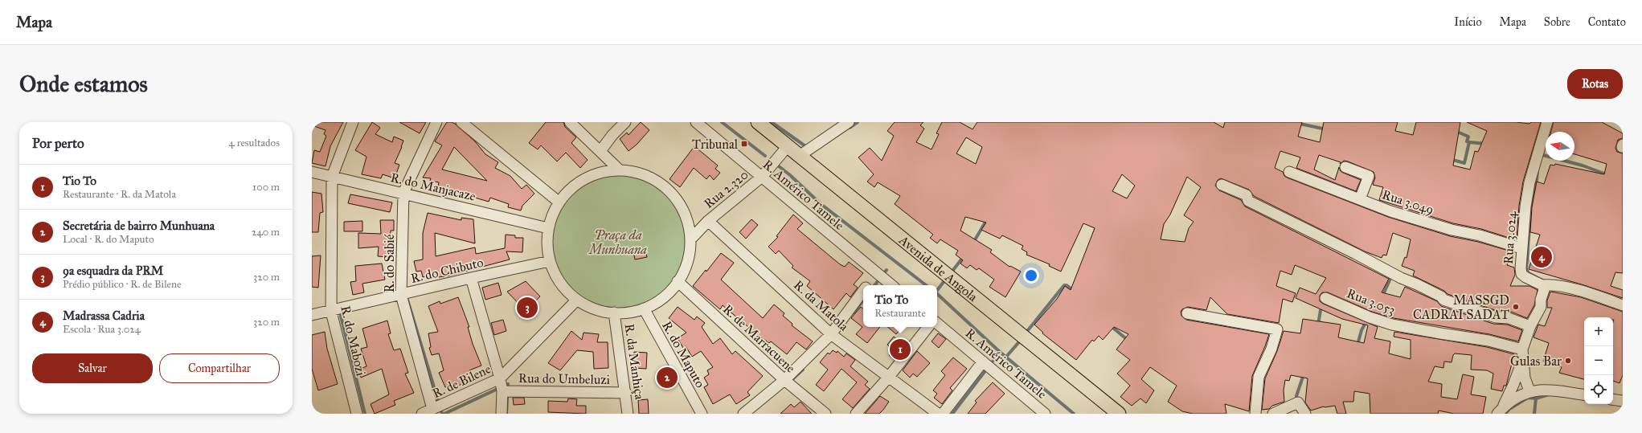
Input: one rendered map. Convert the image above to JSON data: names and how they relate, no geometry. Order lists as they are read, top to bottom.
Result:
{
  "streets": {
    "main road": ["Avenida de Angola"],
    "street": [
      "R. do Manjacaze",
      "Rua 2.320",
      "R. Américo Tamele",
      "Rua 3.049",
      "Rua 3.024",
      "R. do Sabié",
      "R. do Chibuto",
      "Rua 3.053",
      "R. da Matola",
      "R. de Marracuene",
      "R. do Mabozi",
      "R. do Maputo",
      "R. da Manhiça",
      "Rua do Umbeluzi",
      "R. de Bilene"
    ]
  },
  "crossings": [
    ["R. do Manjacaze", "R. do Sabié"],
    ["R. do Manjacaze", "R. do Mabozi"],
    ["Rua 2.320", "R. Américo Tamele"],
    ["Rua 2.320", "Avenida de Angola"],
    ["Rua 2.320", "R. da Matola"],
    ["Rua 3.049", "Rua 3.024"],
    ["R. do Sabié", "R. do Chibuto"],
    ["R. do Sabié", "R. de Bilene"],
    ["R. do Chibuto", "R. do Mabozi"],
    ["R. da Manhiça", "Rua do Umbeluzi"]
  ],
  "parks": ["Praça da Munhuana"],
  "places": {
    "transit": ["Tribunal"],
    "other": ["MASSGD CADRAI SADAT", "Gulas Bar"]
  },
  "north": "left",
  "page": {
    "header": "Mapa",
    "nav": [
      "Início",
      "Mapa",
      "Sobre",
      "Contato"
    ],
    "buttons": [
      "Rotas",
      ["Salvar", "Compartilhar"]
    ],
    "title": "Onde estamos",
    "heading": ["Por perto", "4 resultados"],
    "list": [
      {
        "mark": "1",
        "name": "Tio To",
        "note": "Restaurante · R. da Matola",
        "value": "100 m"
      },
      {
        "mark": "2",
        "name": "Secretária de bairro Munhuana",
        "note": "Local · R. do Maputo",
        "value": "240 m"
      },
      {
        "mark": "3",
        "name": "9a esquadra da PRM",
        "note": "Prédio público · R. de Bilene",
        "value": "320 m"
      },
      {
        "mark": "4",
        "name": "Madrassa Cadria",
        "note": "Escola · Rua 3.024",
        "value": "320 m"
      }
    ],
    "pins": [
      "4",
      "3",
      "1",
      "2"
    ],
    "popup": ["Tio To", "Restaurante"],
    "map_buttons": ["+", "−"]
  }
}
